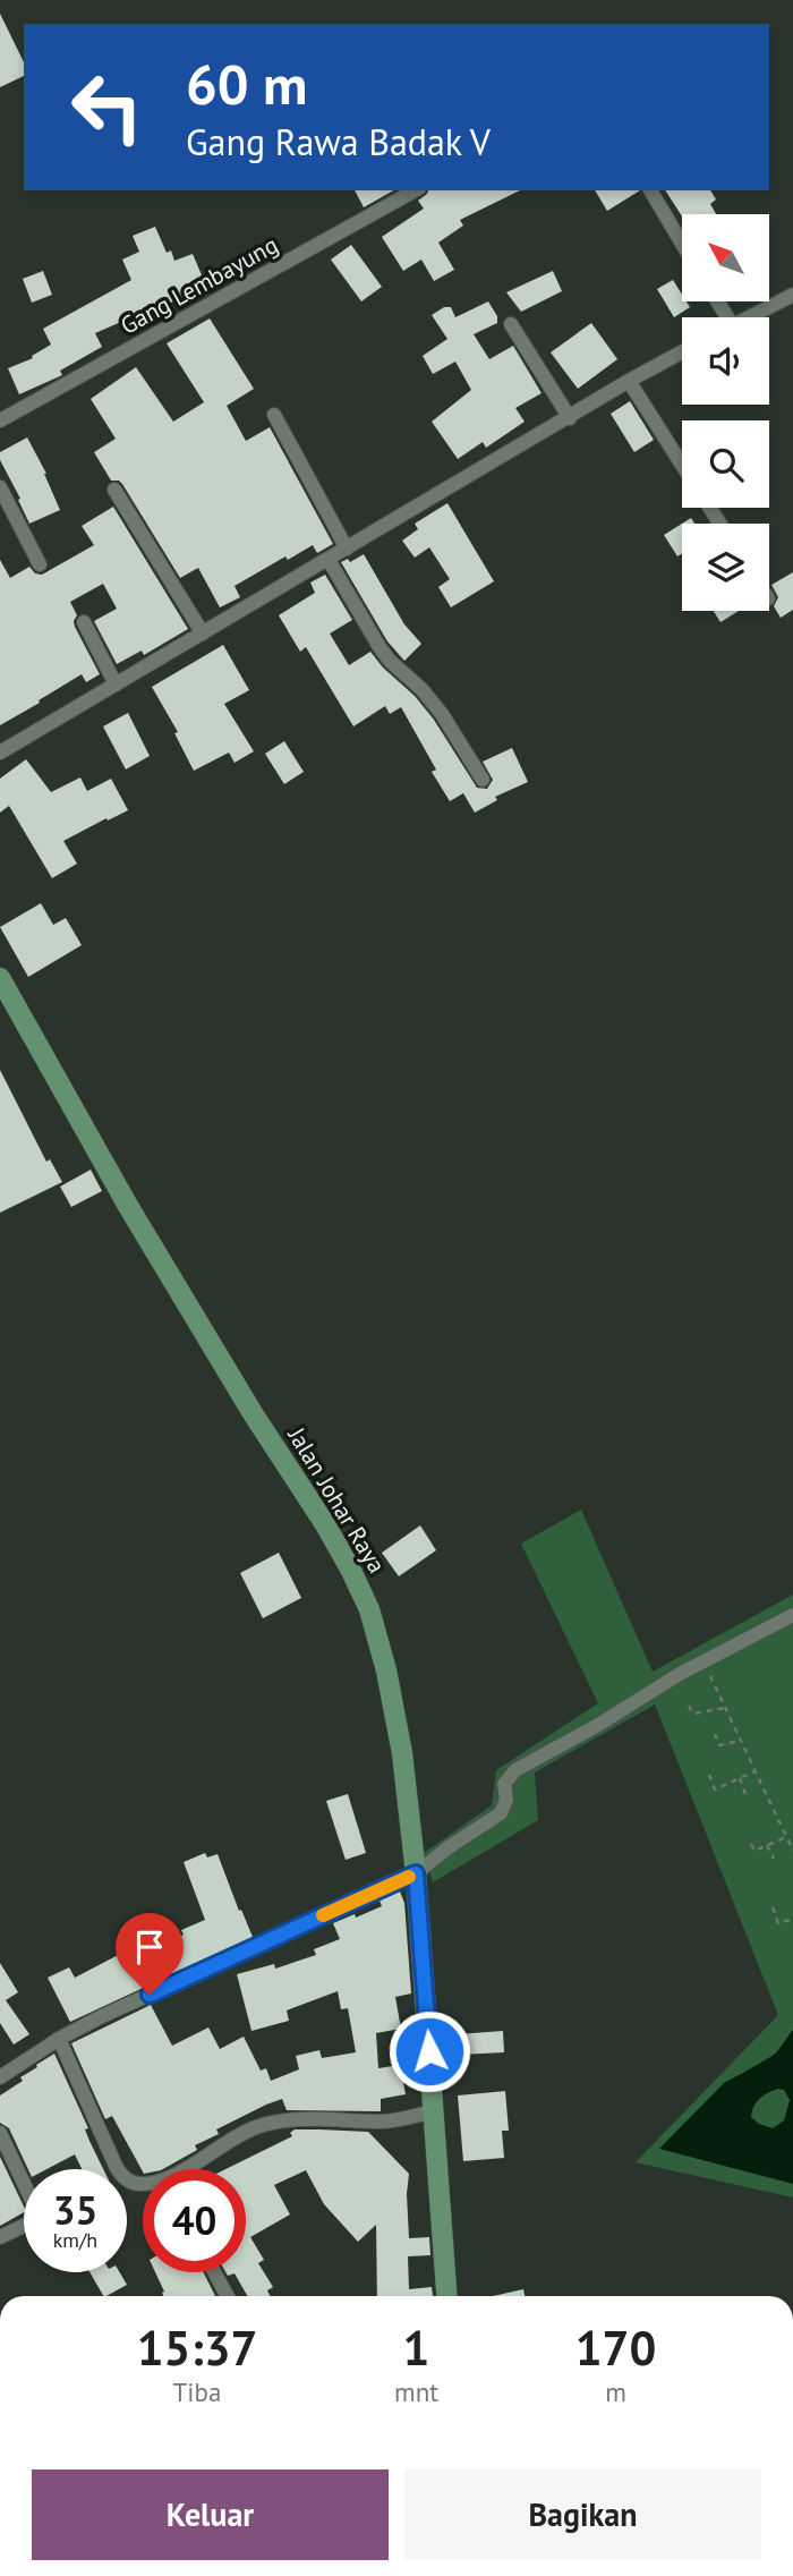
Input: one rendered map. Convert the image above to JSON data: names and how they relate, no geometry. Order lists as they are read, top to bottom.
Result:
{
  "streets": {
    "street": ["Gang Lembayung", "Jalan Johar Raya"]
  },
  "north": "top left",
  "page": {
    "turn": ["60 m", "Gang Rawa Badak V"],
    "speed": "35 km/h",
    "limit": "40",
    "eta": [
      "15:37",
      "Tiba",
      "1",
      "mnt",
      "170",
      "m"
    ],
    "buttons": ["Keluar", "Bagikan"]
  }
}
